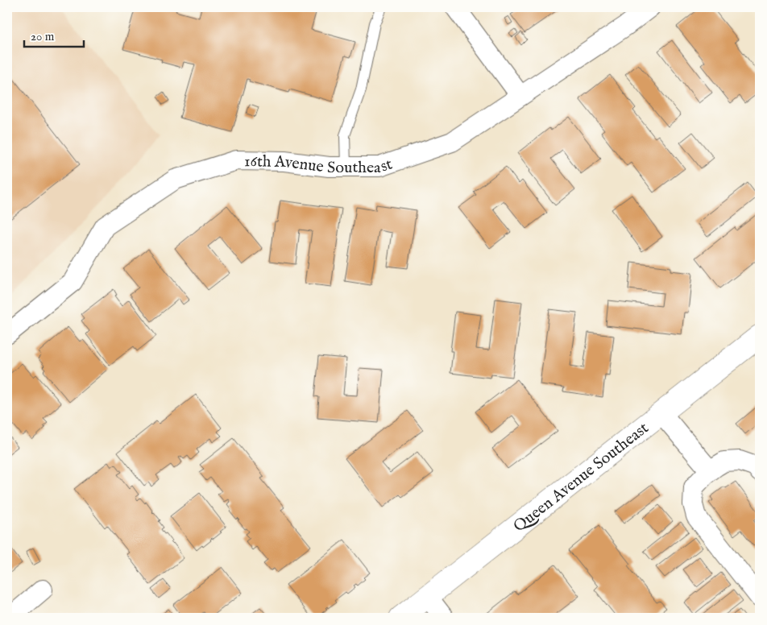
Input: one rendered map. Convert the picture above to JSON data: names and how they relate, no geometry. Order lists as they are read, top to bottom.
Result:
{
  "streets": {
    "main road": ["Queen Avenue Southeast"],
    "street": ["16th Avenue Southeast"]
  },
  "scale_bar": "20 m"
}
